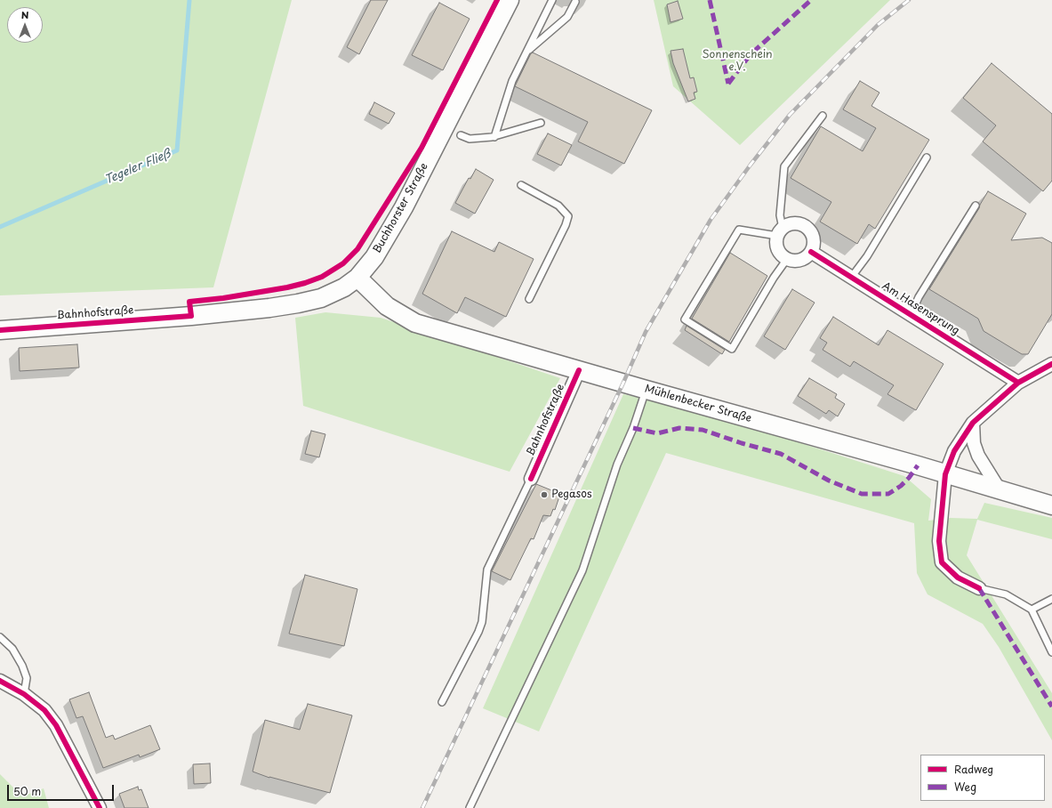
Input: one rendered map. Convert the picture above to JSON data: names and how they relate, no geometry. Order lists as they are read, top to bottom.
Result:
{
  "streets": {
    "main road": ["Buchhorster Straße", "Bahnhofstraße", "Mühlenbecker Straße"],
    "street": ["Am Hasensprung"]
  },
  "crossings": [
    ["Buchhorster Straße", "Bahnhofstraße"],
    ["Buchhorster Straße", "Mühlenbecker Straße"],
    ["Bahnhofstraße", "Mühlenbecker Straße"]
  ],
  "water": ["Tegeler Fließ"],
  "parks": ["Sonnenschein e.V."],
  "places": ["Pegasos"],
  "legend": ["Radweg", "Weg"],
  "scale_bar": "50 m",
  "north": "top"
}
